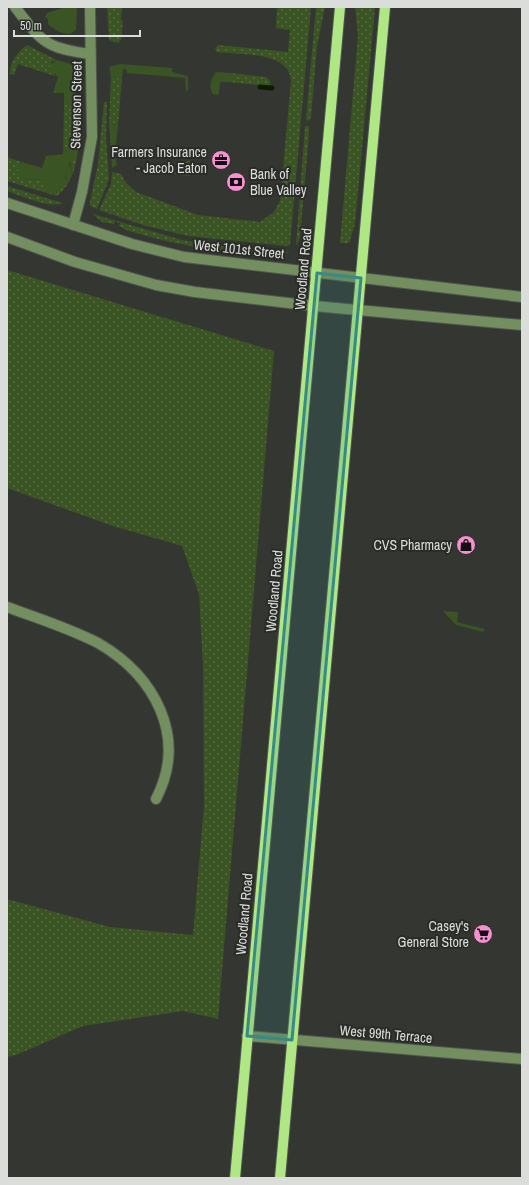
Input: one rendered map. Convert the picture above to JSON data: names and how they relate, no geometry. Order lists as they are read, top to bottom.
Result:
{
  "streets": {
    "main road": ["Woodland Road"],
    "street": ["Stevenson Street", "West 101st Street", "West 99th Terrace"]
  },
  "crossings": [
    ["Stevenson Street", "West 101st Street"],
    ["West 101st Street", "Woodland Road"],
    ["Woodland Road", "West 99th Terrace"]
  ],
  "places": {
    "office": ["Farmers Insurance - Jacob Eaton"],
    "bank": ["Bank of Blue Valley"],
    "shop": ["CVS Pharmacy"],
    "supermarket": ["Casey's General Store"]
  },
  "scale_bar": "50 m"
}
